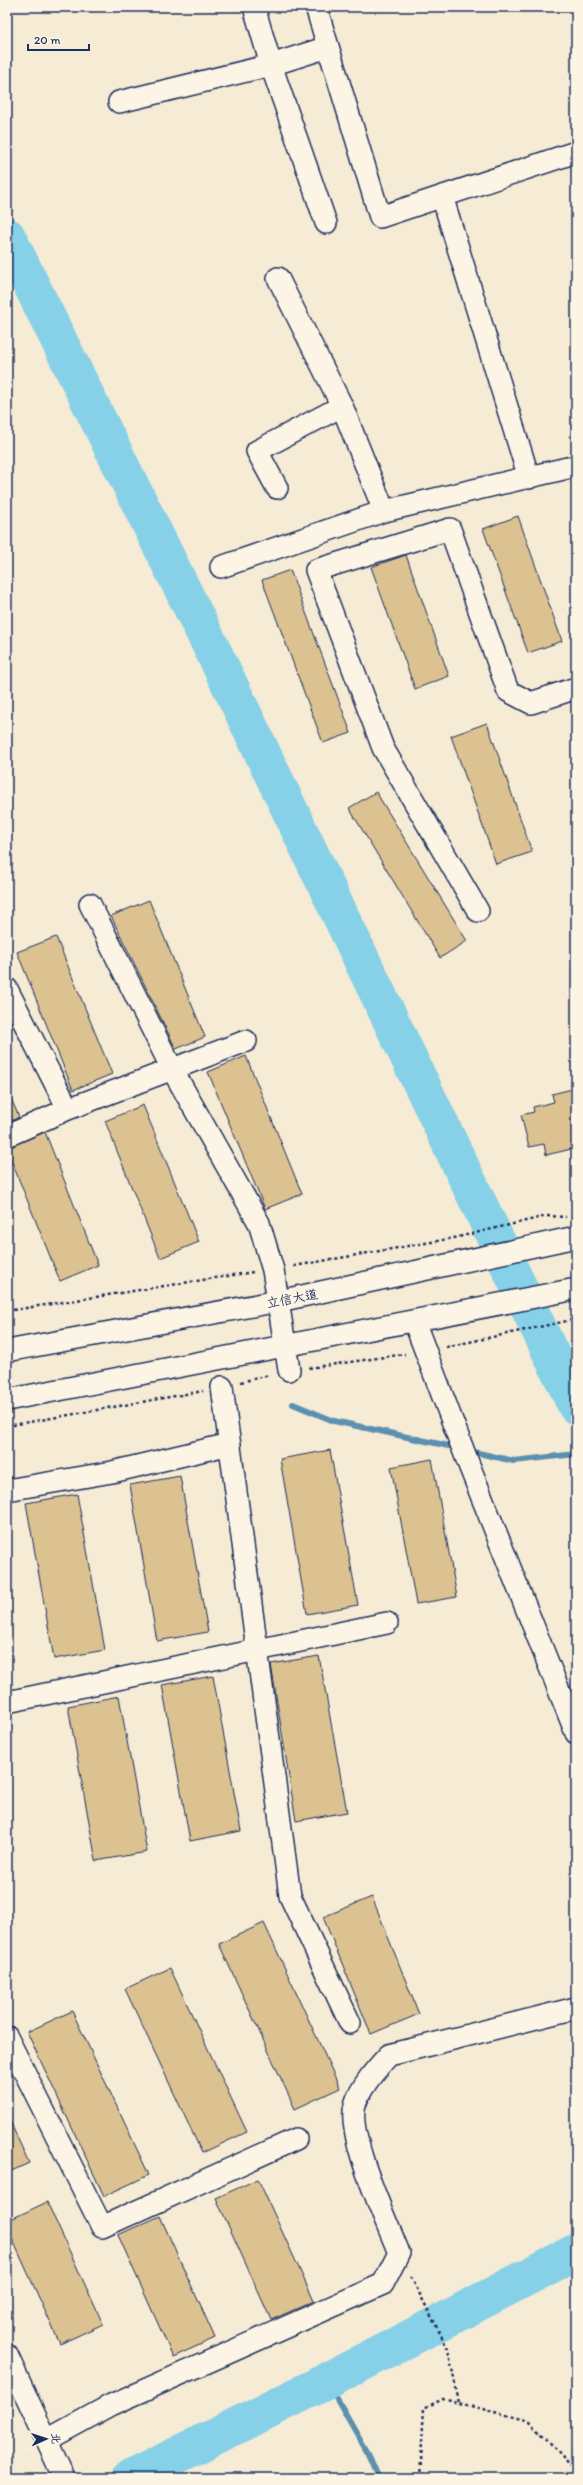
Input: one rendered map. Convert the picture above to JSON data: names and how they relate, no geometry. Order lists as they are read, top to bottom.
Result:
{
  "streets": {
    "street": ["立信大道"]
  },
  "scale_bar": "20 m",
  "north": "right"
}
